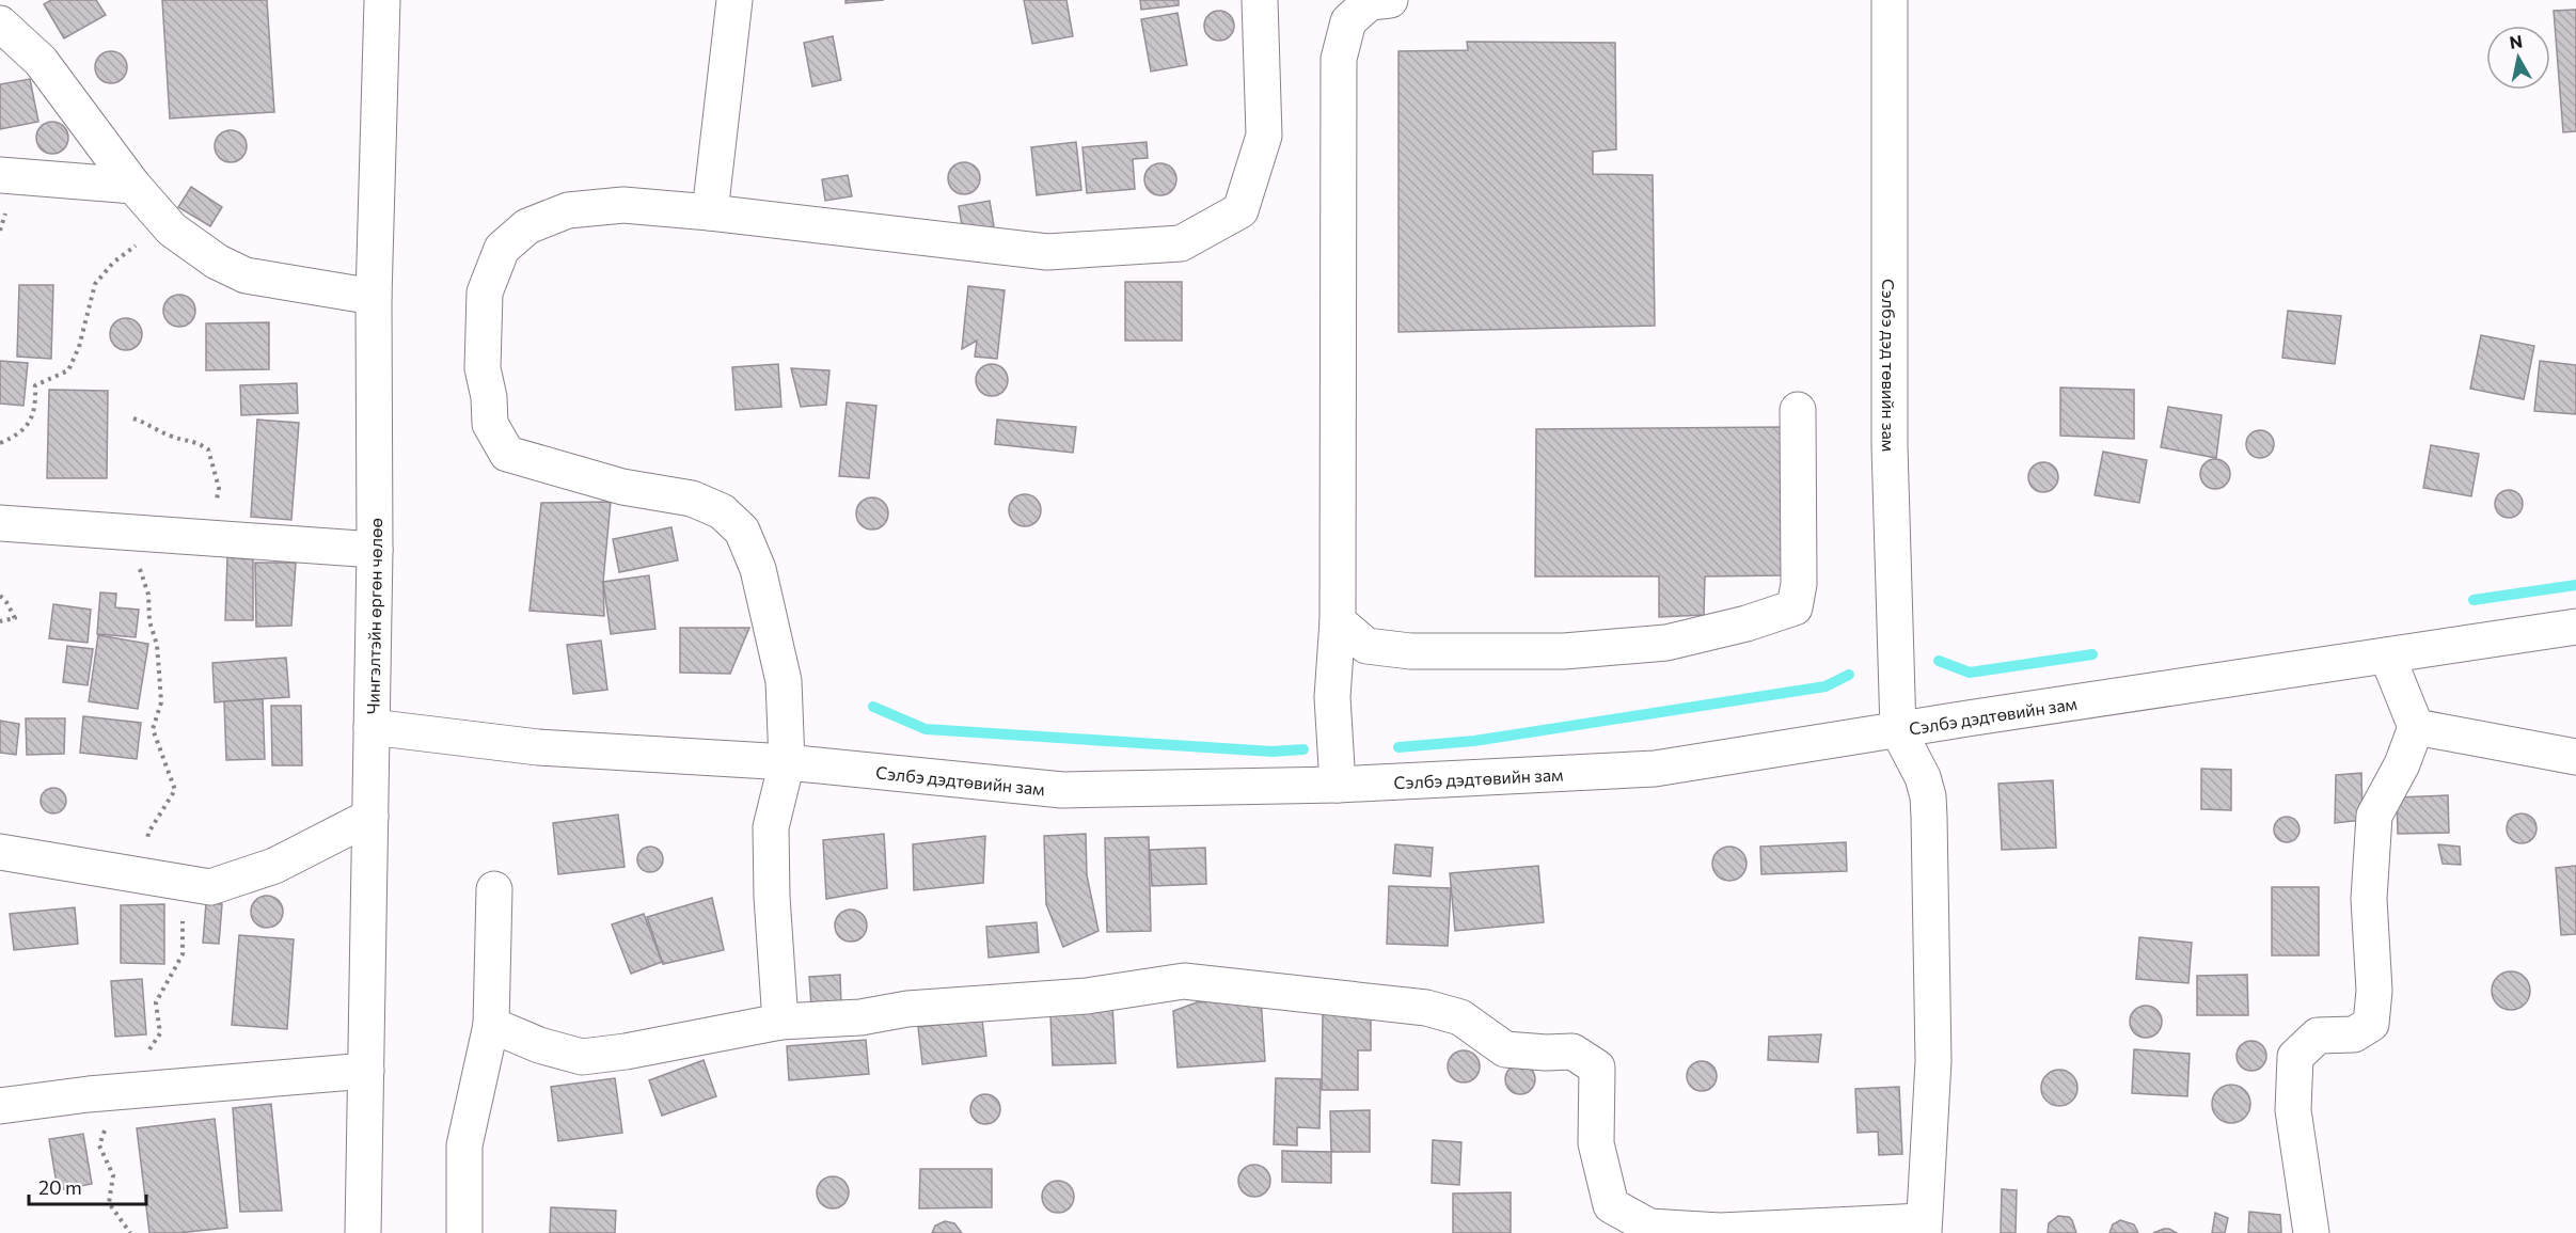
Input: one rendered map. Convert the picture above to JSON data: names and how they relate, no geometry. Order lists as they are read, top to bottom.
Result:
{
  "streets": {
    "street": ["Сэлбэ дэд төвийн зам", "Чингэлтэйн өргөн чөлөө", "Сэлбэ дэдтөвийн зам"]
  },
  "crossings": [
    ["Сэлбэ дэд төвийн зам", "Сэлбэ дэдтөвийн зам"],
    ["Чингэлтэйн өргөн чөлөө", "Сэлбэ дэдтөвийн зам"]
  ],
  "scale_bar": "20 m",
  "north": "top"
}
